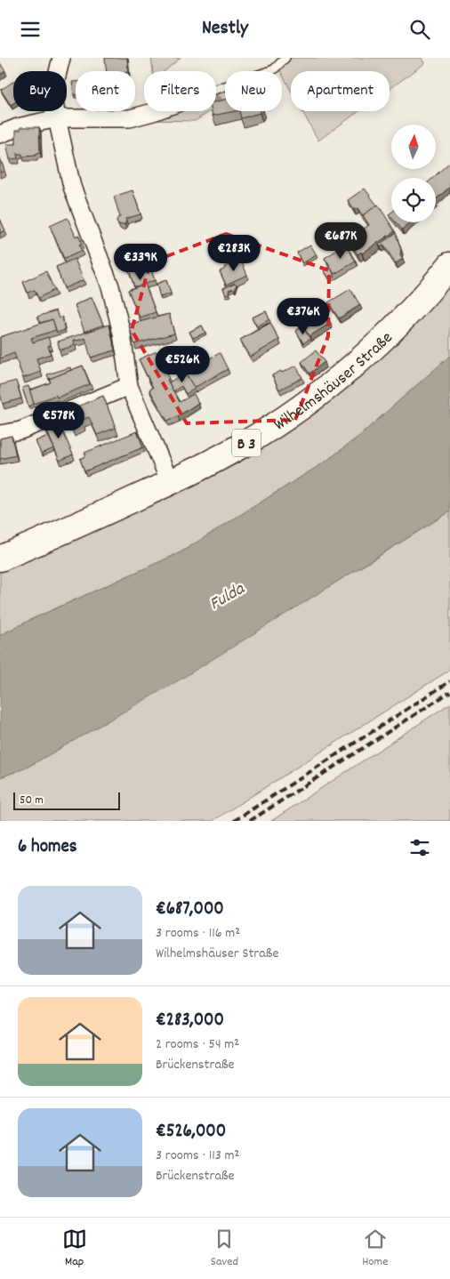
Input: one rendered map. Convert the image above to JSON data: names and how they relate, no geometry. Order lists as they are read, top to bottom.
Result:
{
  "streets": {
    "main road": ["Wilhelmshäuser Straße", "B 3"]
  },
  "water": ["Fulda"],
  "scale_bar": "50 m",
  "north": "top",
  "page": {
    "header": "Nestly",
    "chip": [
      "Buy",
      "Rent",
      "Filters",
      "New",
      "Apartment"
    ],
    "price": [
      "€687K",
      "€283K",
      "€339K",
      "€376K",
      "€526K",
      "€578K"
    ],
    "scale": "50 m",
    "heading": "6 homes",
    "list": [
      {
        "name": "€687,000",
        "note": "3 rooms · 116 m² · Wilhelmshäuser Straße"
      },
      {
        "name": "€283,000",
        "note": "2 rooms · 54 m² · Brückenstraße"
      },
      {
        "name": "€526,000",
        "note": "3 rooms · 113 m² · Brückenstraße"
      }
    ],
    "tabs": ["Map", "Saved", "Home"]
  }
}
